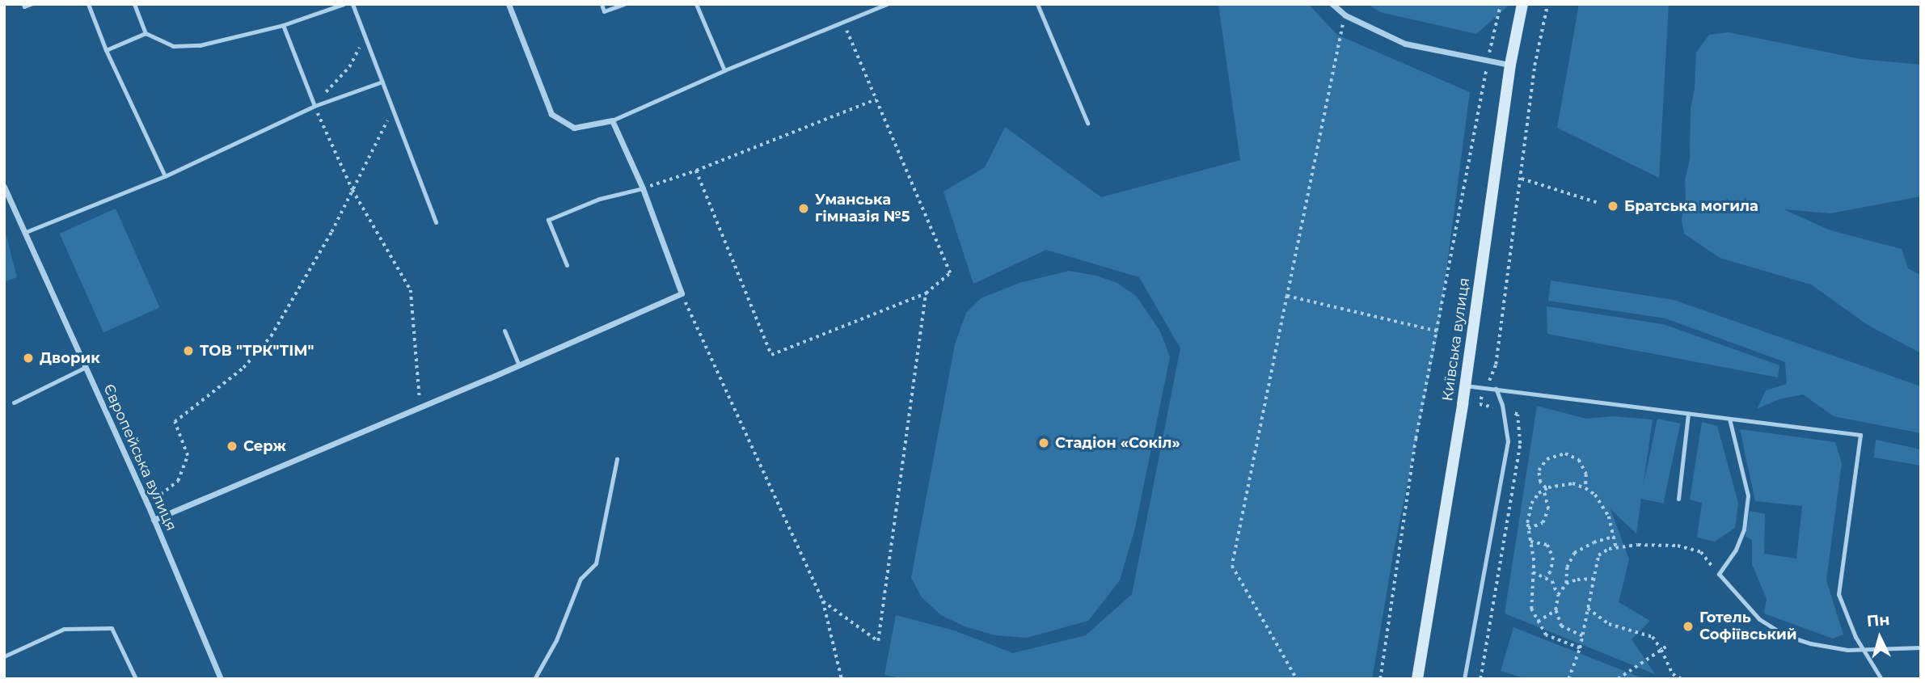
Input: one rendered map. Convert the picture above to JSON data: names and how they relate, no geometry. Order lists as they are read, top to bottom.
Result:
{
  "streets": {
    "main road": ["Київська вулиця"],
    "street": ["Європейська вулиця"]
  },
  "places": [
    "Братська могила",
    "Уманська гімназія №5",
    "ТОВ \"ТРК\"ТІМ\"",
    "Дворик",
    "Стадіон «Сокіл»",
    "Серж",
    "Готель Софіївський"
  ],
  "north": "top"
}
